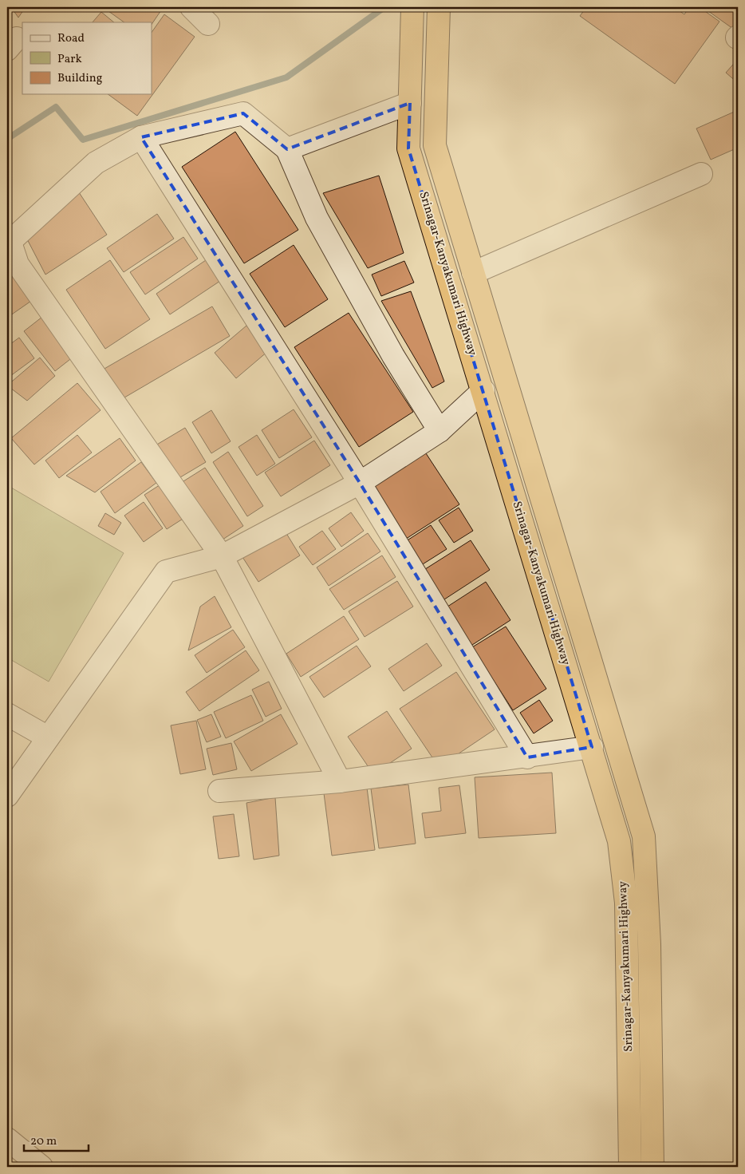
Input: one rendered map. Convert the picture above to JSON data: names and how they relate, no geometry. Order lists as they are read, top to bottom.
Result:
{
  "streets": {
    "highway": ["Srinagar-Kanyakumari Highway"]
  },
  "legend": ["Road", "Park", "Building"],
  "scale_bar": "20 m"
}
